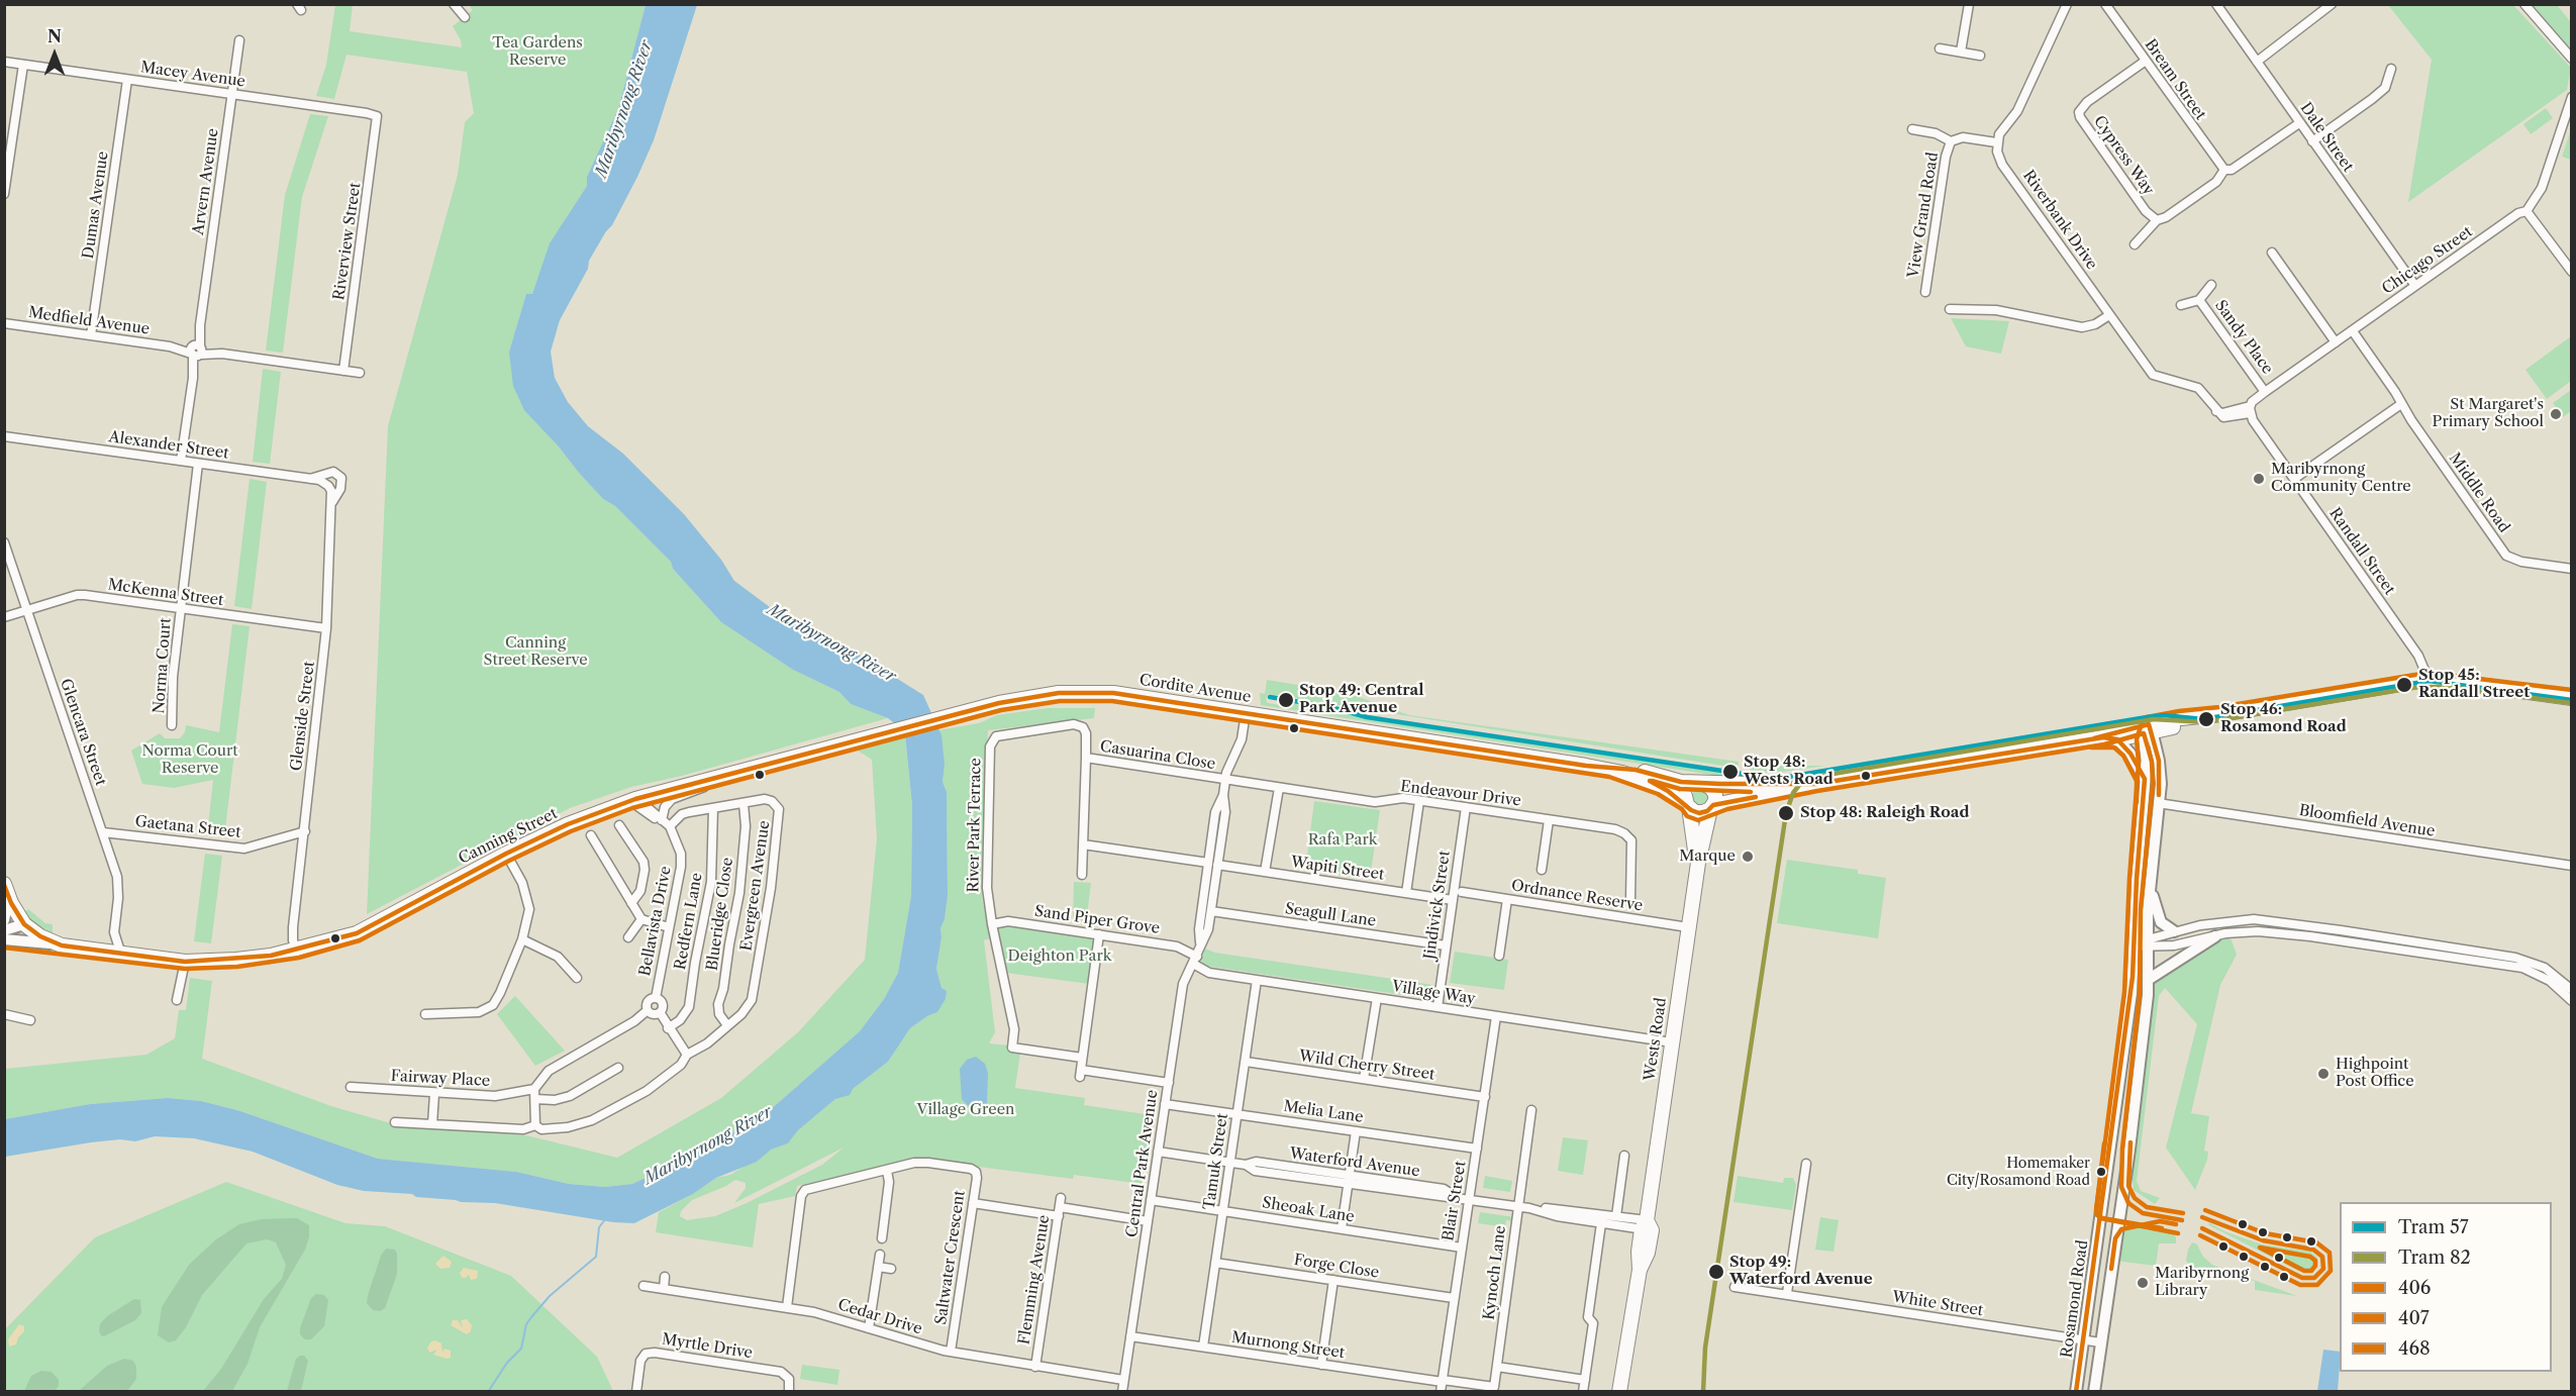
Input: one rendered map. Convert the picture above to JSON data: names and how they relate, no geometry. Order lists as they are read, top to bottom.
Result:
{
  "streets": {
    "main road": ["Cordite Avenue", "Canning Street", "Wests Road"],
    "street": [
      "Macey Avenue",
      "Bream Street",
      "Dale Street",
      "Cypress Way",
      "Arvern Avenue",
      "Dumas Avenue",
      "View Grand Road",
      "Riverbank Drive",
      "Riverview Street",
      "Chicago Street",
      "Medfield Avenue",
      "Sandy Place",
      "Alexander Street",
      "Middle Road",
      "Randall Street",
      "McKenna Street",
      "Norma Court",
      "Glenside Street",
      "Glencara Street",
      "Casuarina Close",
      "Endeavour Drive",
      "Bloomfield Avenue",
      "River Park Terrace",
      "Gaetana Street",
      "Wapiti Street",
      "Evergreen Avenue",
      "Ordnance Reserve",
      "Jindivick Street",
      "Blueridge Close",
      "Seagull Lane",
      "Sand Piper Grove",
      "Bellavista Drive",
      "Redfern Lane",
      "Village Way",
      "Wild Cherry Street",
      "Fairway Place",
      "Melia Lane",
      "Tamuk Street",
      "Waterford Avenue",
      "Central Park Avenue",
      "Blair Street",
      "Sheoak Lane",
      "Saltwater Crescent",
      "Forge Close",
      "Kynoch Lane",
      "Flemming Avenue",
      "Rosamond Road",
      "White Street",
      "Cedar Drive",
      "Murnong Street",
      "Myrtle Drive"
    ]
  },
  "crossings": [
    ["Macey Avenue", "Arvern Avenue"],
    ["Macey Avenue", "Dumas Avenue"],
    ["Macey Avenue", "Riverview Street"],
    ["Bream Street", "Cypress Way"],
    ["Dale Street", "Chicago Street"],
    ["Arvern Avenue", "Medfield Avenue"],
    ["Arvern Avenue", "Alexander Street"],
    ["Dumas Avenue", "Medfield Avenue"],
    ["View Grand Road", "Riverbank Drive"],
    ["Riverbank Drive", "Chicago Street"],
    ["Riverbank Drive", "Randall Street"],
    ["Riverview Street", "Medfield Avenue"],
    ["Chicago Street", "Sandy Place"],
    ["Chicago Street", "Middle Road"],
    ["Chicago Street", "Randall Street"],
    ["Alexander Street", "Norma Court"],
    ["Alexander Street", "Glenside Street"],
    ["McKenna Street", "Norma Court"],
    ["McKenna Street", "Glenside Street"],
    ["McKenna Street", "Glencara Street"],
    ["Cordite Avenue", "Canning Street"],
    ["Cordite Avenue", "Wests Road"],
    ["Cordite Avenue", "Central Park Avenue"],
    ["Glenside Street", "Gaetana Street"],
    ["Glenside Street", "Canning Street"],
    ["Glencara Street", "Gaetana Street"],
    ["Glencara Street", "Canning Street"],
    ["Casuarina Close", "Endeavour Drive"],
    ["Casuarina Close", "River Park Terrace"],
    ["Casuarina Close", "Central Park Avenue"],
    ["Endeavour Drive", "Jindivick Street"],
    ["Endeavour Drive", "Central Park Avenue"],
    ["Bloomfield Avenue", "Rosamond Road"],
    ["River Park Terrace", "Sand Piper Grove"],
    ["Wapiti Street", "Jindivick Street"],
    ["Wapiti Street", "Central Park Avenue"],
    ["Evergreen Avenue", "Blueridge Close"],
    ["Evergreen Avenue", "Bellavista Drive"],
    ["Evergreen Avenue", "Redfern Lane"],
    ["Ordnance Reserve", "Wests Road"],
    ["Jindivick Street", "Seagull Lane"],
    ["Jindivick Street", "Village Way"],
    ["Seagull Lane", "Central Park Avenue"],
    ["Sand Piper Grove", "Village Way"],
    ["Sand Piper Grove", "Central Park Avenue"],
    ["Village Way", "Wests Road"],
    ["Village Way", "Tamuk Street"],
    ["Village Way", "Central Park Avenue"],
    ["Village Way", "Blair Street"],
    ["Wests Road", "Waterford Avenue"],
    ["Wild Cherry Street", "Tamuk Street"],
    ["Wild Cherry Street", "Blair Street"],
    ["Melia Lane", "Tamuk Street"],
    ["Melia Lane", "Central Park Avenue"],
    ["Melia Lane", "Blair Street"],
    ["Tamuk Street", "Waterford Avenue"],
    ["Tamuk Street", "Sheoak Lane"],
    ["Tamuk Street", "Forge Close"],
    ["Tamuk Street", "Murnong Street"],
    ["Waterford Avenue", "Central Park Avenue"],
    ["Waterford Avenue", "Blair Street"],
    ["Waterford Avenue", "Kynoch Lane"],
    ["Central Park Avenue", "Sheoak Lane"],
    ["Central Park Avenue", "Cedar Drive"],
    ["Central Park Avenue", "Murnong Street"],
    ["Blair Street", "Sheoak Lane"],
    ["Blair Street", "Forge Close"],
    ["Blair Street", "Kynoch Lane"],
    ["Blair Street", "Murnong Street"],
    ["Saltwater Crescent", "Cedar Drive"],
    ["Kynoch Lane", "Murnong Street"],
    ["Flemming Avenue", "Cedar Drive"],
    ["Rosamond Road", "White Street"]
  ],
  "water": ["Maribyrnong River"],
  "parks": [
    "Tea Gardens Reserve",
    "Canning Street Reserve",
    "Norma Court Reserve",
    "Rafa Park",
    "Deighton Park",
    "Village Green"
  ],
  "places": [
    "St Margaret's Primary School",
    "Maribyrnong Community Centre",
    "Stop 45: Randall Street",
    "Stop 49: Central Park Avenue",
    "Stop 46: Rosamond Road",
    "Stop 48: Wests Road",
    "Stop 48: Raleigh Road",
    "Marque",
    "Highpoint Post Office",
    "Homemaker City/Rosamond Road",
    "Stop 49: Waterford Avenue",
    "Maribyrnong Library"
  ],
  "lines": [
    "transit line 468",
    "tram line 57",
    "tram line 82",
    "transit line 406",
    "transit line 407"
  ],
  "legend": [
    "Tram 57",
    "Tram 82",
    "406",
    "407",
    "468"
  ],
  "north": "top"
}
